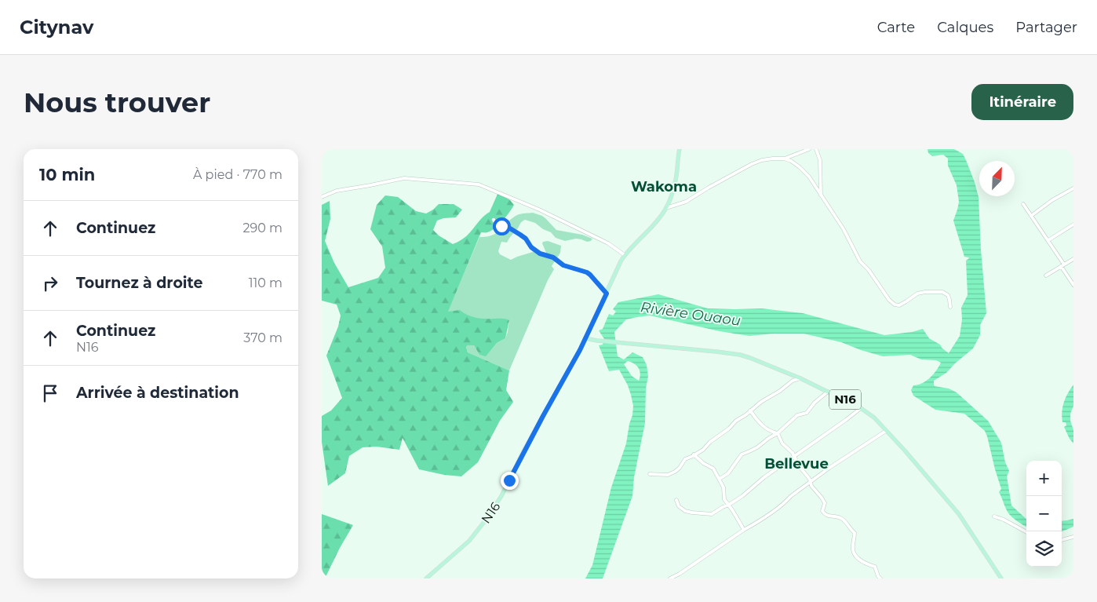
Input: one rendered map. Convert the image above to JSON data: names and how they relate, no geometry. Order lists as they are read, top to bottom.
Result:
{
  "streets": {
    "main road": ["N16"]
  },
  "districts": ["Wakoma", "Bellevue"],
  "water": ["Rivière Ouaou"],
  "north": "top right",
  "page": {
    "header": "Citynav",
    "nav": ["Carte", "Calques", "Partager"],
    "buttons": "Itinéraire",
    "title": "Nous trouver",
    "heading": ["10 min", "À pied · 770 m"],
    "list": [
      ["Continuez", "290 m"],
      ["Tournez à droite", "110 m"],
      ["Continuez", "N16", "370 m"],
      "Arrivée à destination"
    ],
    "map_buttons": ["+", "−"]
  }
}
